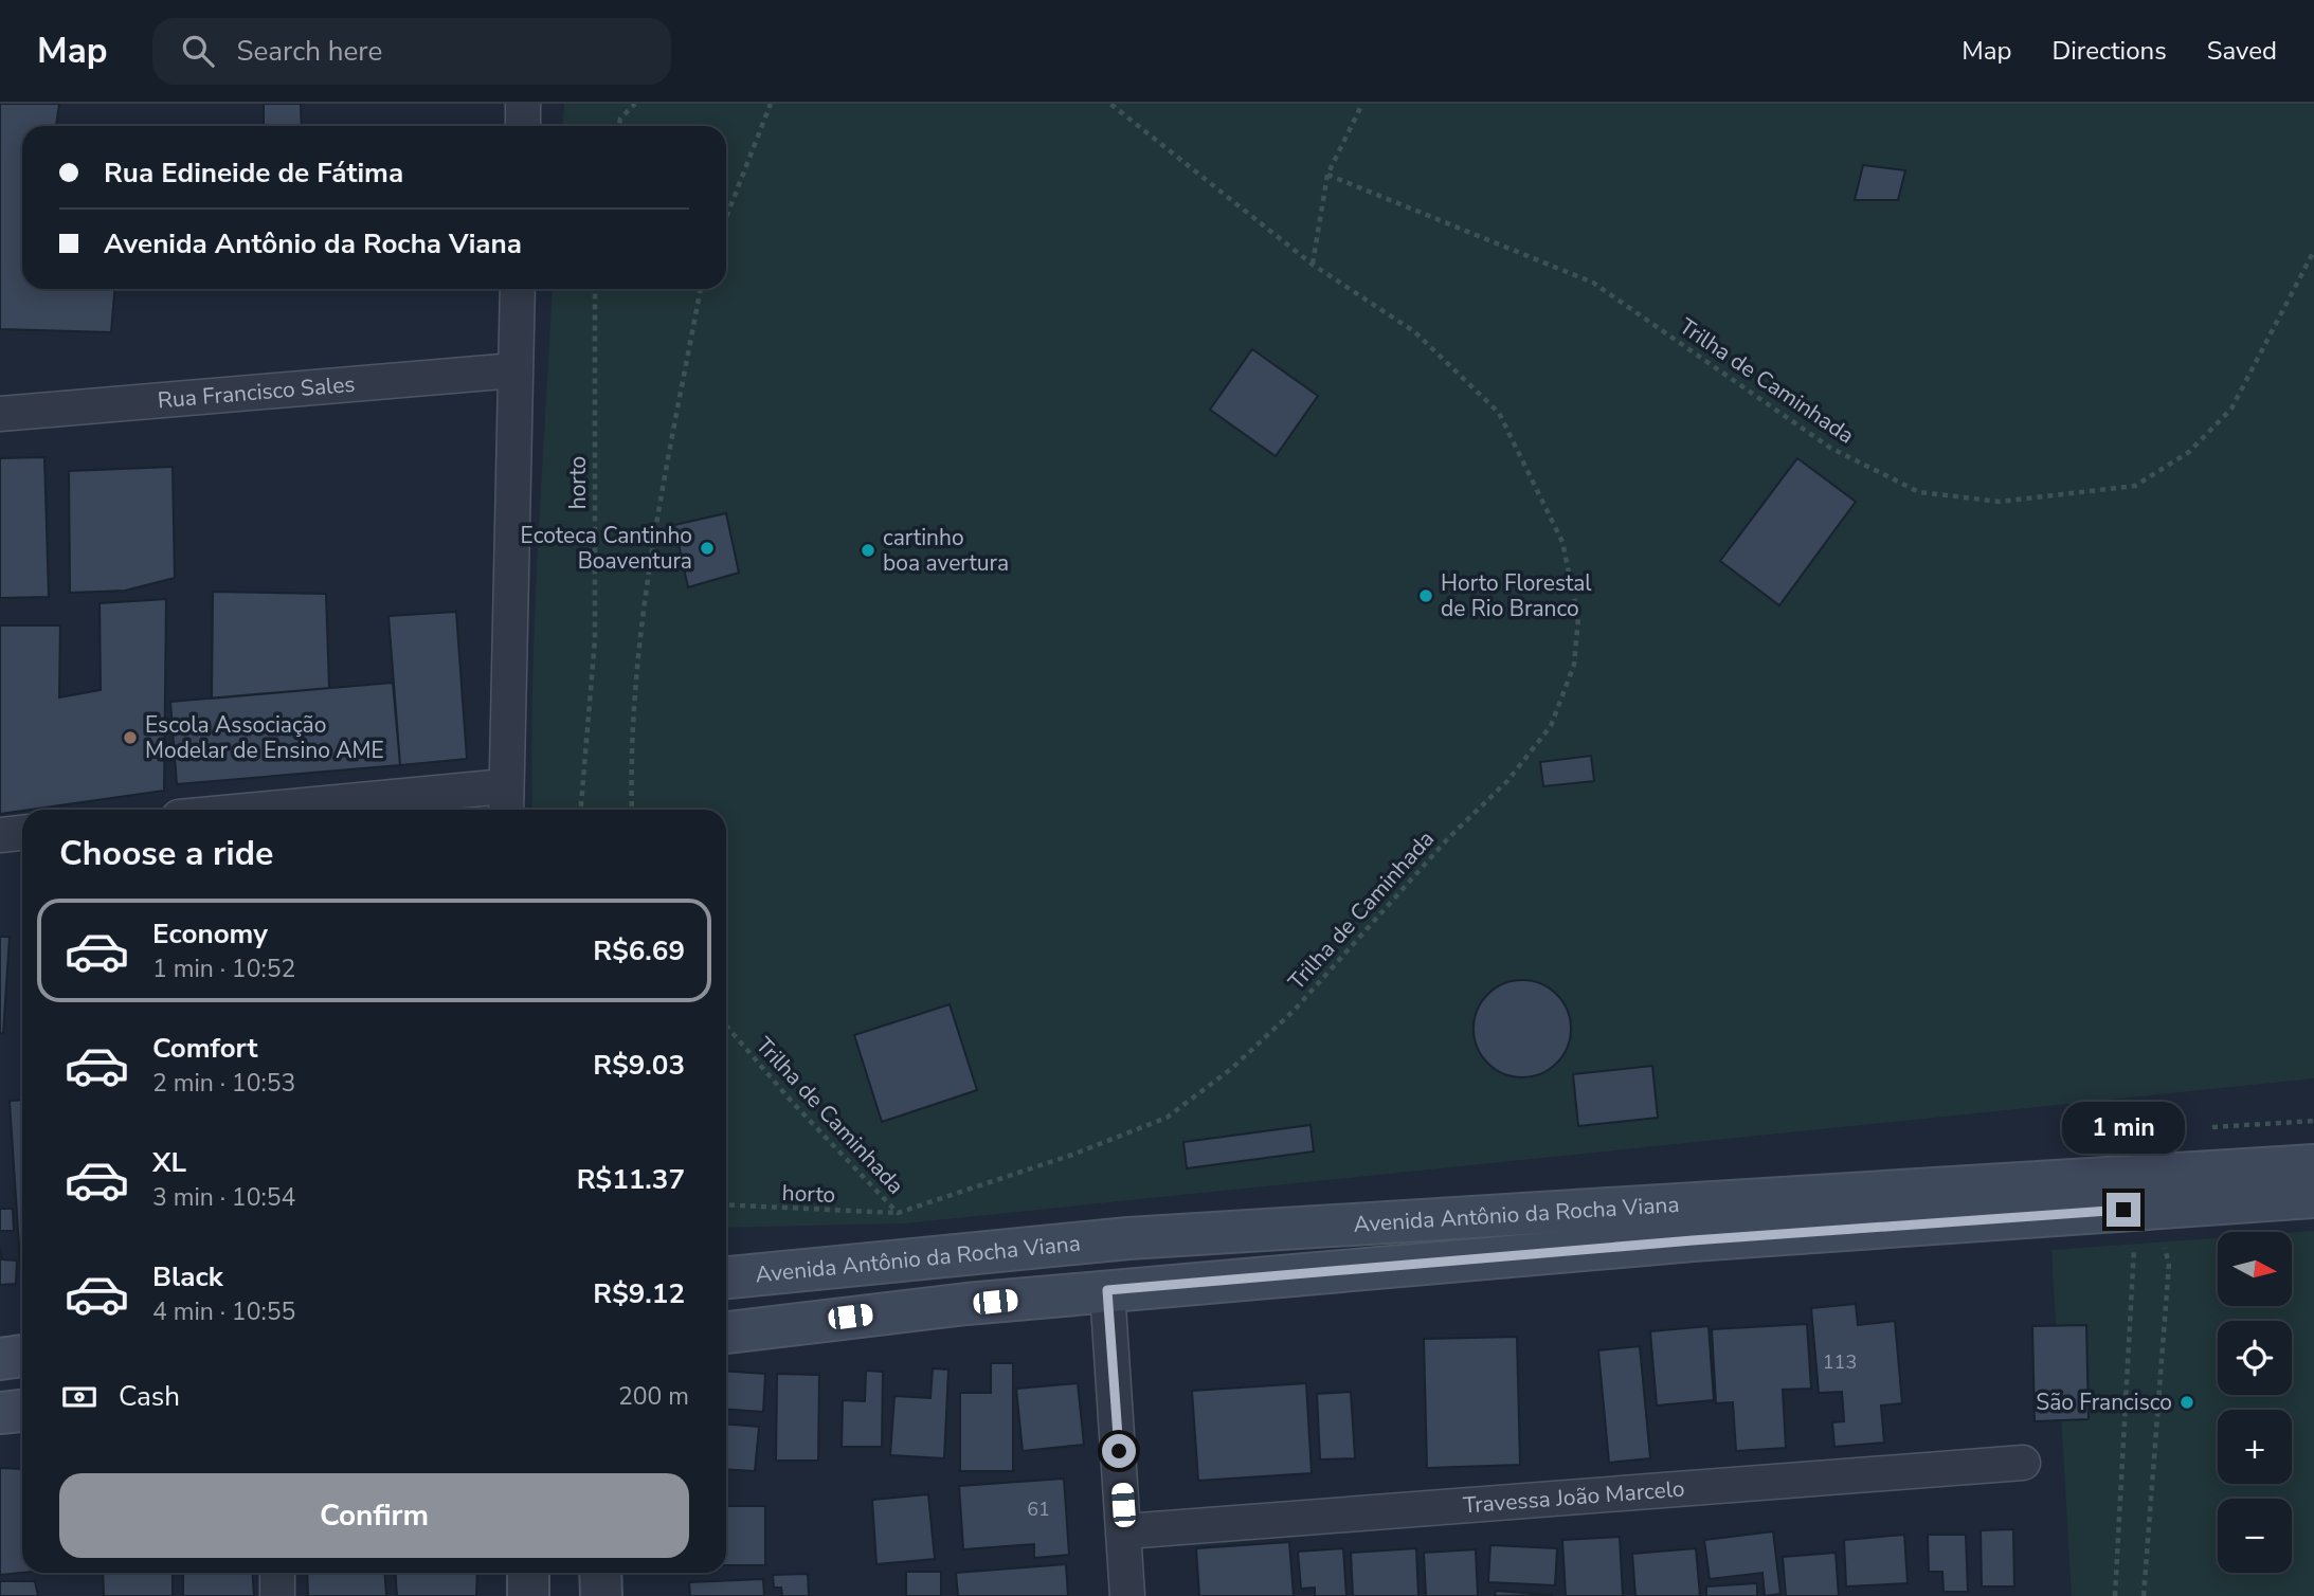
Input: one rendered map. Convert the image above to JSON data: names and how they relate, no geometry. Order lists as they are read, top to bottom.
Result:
{
  "streets": {
    "main road": ["Avenida Antônio da Rocha Viana"],
    "street": ["Rua Francisco Sales", "Travessa João Marcelo"],
    "path": ["Trilha de Caminhada", "horto"]
  },
  "crossings": [
    ["Trilha de Caminhada", "horto"]
  ],
  "places": [
    "Ecoteca Cantinho Boaventura",
    "cartinho boa avertura",
    "Horto Florestal de Rio Branco",
    "Escola Associação Modelar de Ensino AME",
    "São Francisco"
  ],
  "house_numbers": ["113", "61"],
  "north": "right",
  "page": {
    "header": "Map",
    "search": "Search here",
    "nav": ["Map", "Directions", "Saved"],
    "banner": ["Rua Edineide de Fátima", "Avenida Antônio da Rocha Viana"],
    "heading": "Choose a ride",
    "list": [
      {
        "name": "Economy",
        "note": "1 min · 10:52",
        "value": "R$6.69"
      },
      {
        "name": "Comfort",
        "note": "2 min · 10:53",
        "value": "R$9.03"
      },
      {
        "name": "XL",
        "note": "3 min · 10:54",
        "value": "R$11.37"
      },
      {
        "name": "Black",
        "note": "4 min · 10:55",
        "value": "R$9.12"
      }
    ],
    "bubble": "1 min",
    "map_buttons": ["+", "−"],
    "pay": ["Cash", "200 m"],
    "buttons": "Confirm"
  }
}
